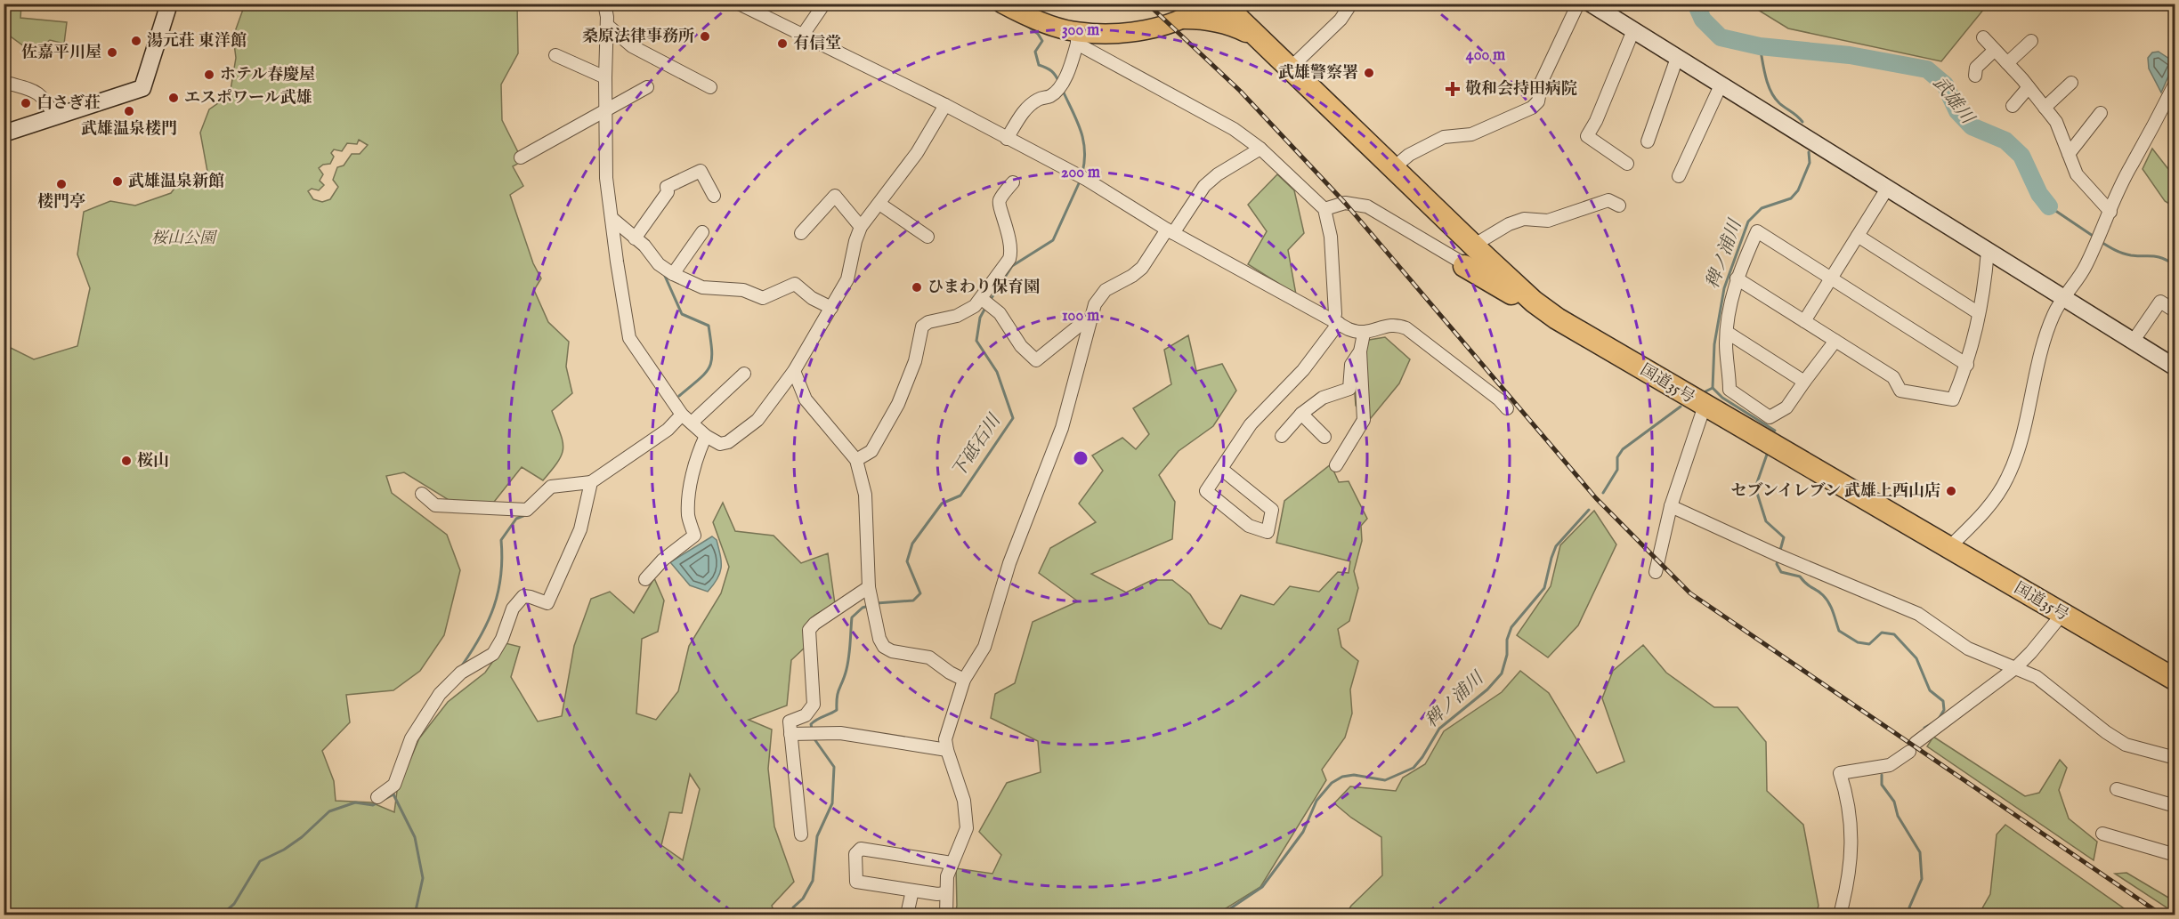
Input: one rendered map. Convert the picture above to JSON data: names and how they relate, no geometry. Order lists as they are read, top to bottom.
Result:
{
  "streets": {
    "highway": ["国道35号"]
  },
  "water": ["武雄川", "稗ノ浦川", "下砥石川"],
  "parks": ["桜山公園"],
  "places": {
    "other": [
      "桑原法律事務所",
      "湯元荘 東洋館",
      "有信堂",
      "佐嘉平川屋",
      "武雄警察署",
      "ホテル春慶屋",
      "エスポワール武雄",
      "白さぎ荘",
      "武雄温泉楼門",
      "武雄温泉新館",
      "楼門亭",
      "ひまわり保育園",
      "桜山",
      "セブンイレブン 武雄上西山店"
    ],
    "health": ["敬和会持田病院"]
  },
  "rings": [
    "300 m",
    "400 m",
    "200 m",
    "100 m"
  ]
}
